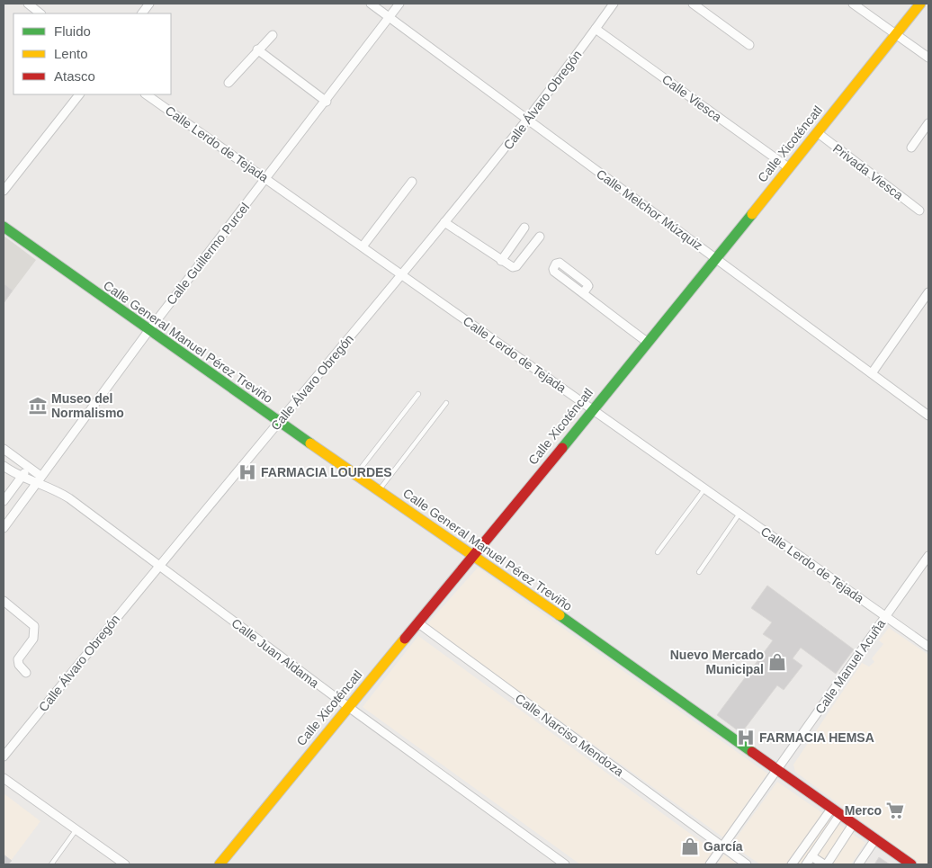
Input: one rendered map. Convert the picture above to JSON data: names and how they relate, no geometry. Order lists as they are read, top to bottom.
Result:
{
  "streets": {
    "street": [
      "Calle Viesca",
      "Calle Álvaro Obregón",
      "Calle Lerdo de Tejada",
      "Calle Xicoténcatl",
      "Privada Viesca",
      "Calle Melchor Múzquiz",
      "Calle Guillermo Purcel",
      "Calle General Manuel Pérez Treviño",
      "Calle Juan Aldama",
      "Calle Manuel Acuña",
      "Calle Narciso Mendoza"
    ]
  },
  "crossings": [
    ["Calle Viesca", "Calle Álvaro Obregón"],
    ["Calle Viesca", "Calle Xicoténcatl"],
    ["Calle Álvaro Obregón", "Calle Lerdo de Tejada"],
    ["Calle Álvaro Obregón", "Calle Melchor Múzquiz"],
    ["Calle Álvaro Obregón", "Calle General Manuel Pérez Treviño"],
    ["Calle Álvaro Obregón", "Calle Juan Aldama"],
    ["Calle Lerdo de Tejada", "Calle Xicoténcatl"],
    ["Calle Lerdo de Tejada", "Calle Guillermo Purcel"],
    ["Calle Lerdo de Tejada", "Calle Manuel Acuña"],
    ["Calle Xicoténcatl", "Privada Viesca"],
    ["Calle Xicoténcatl", "Calle Melchor Múzquiz"],
    ["Calle Xicoténcatl", "Calle General Manuel Pérez Treviño"],
    ["Calle Xicoténcatl", "Calle Juan Aldama"],
    ["Calle Xicoténcatl", "Calle Narciso Mendoza"],
    ["Calle Melchor Múzquiz", "Calle Guillermo Purcel"],
    ["Calle Guillermo Purcel", "Calle General Manuel Pérez Treviño"],
    ["Calle Guillermo Purcel", "Calle Juan Aldama"],
    ["Calle General Manuel Pérez Treviño", "Calle Manuel Acuña"],
    ["Calle Manuel Acuña", "Calle Narciso Mendoza"]
  ],
  "places": {
    "museum": ["Museo del Normalismo"],
    "hospital": ["FARMACIA LOURDES", "FARMACIA HEMSA"],
    "shop": ["Nuevo Mercado Municipal", "García"],
    "supermarket": ["Merco"]
  },
  "legend": ["Fluido", "Lento", "Atasco"]
}
